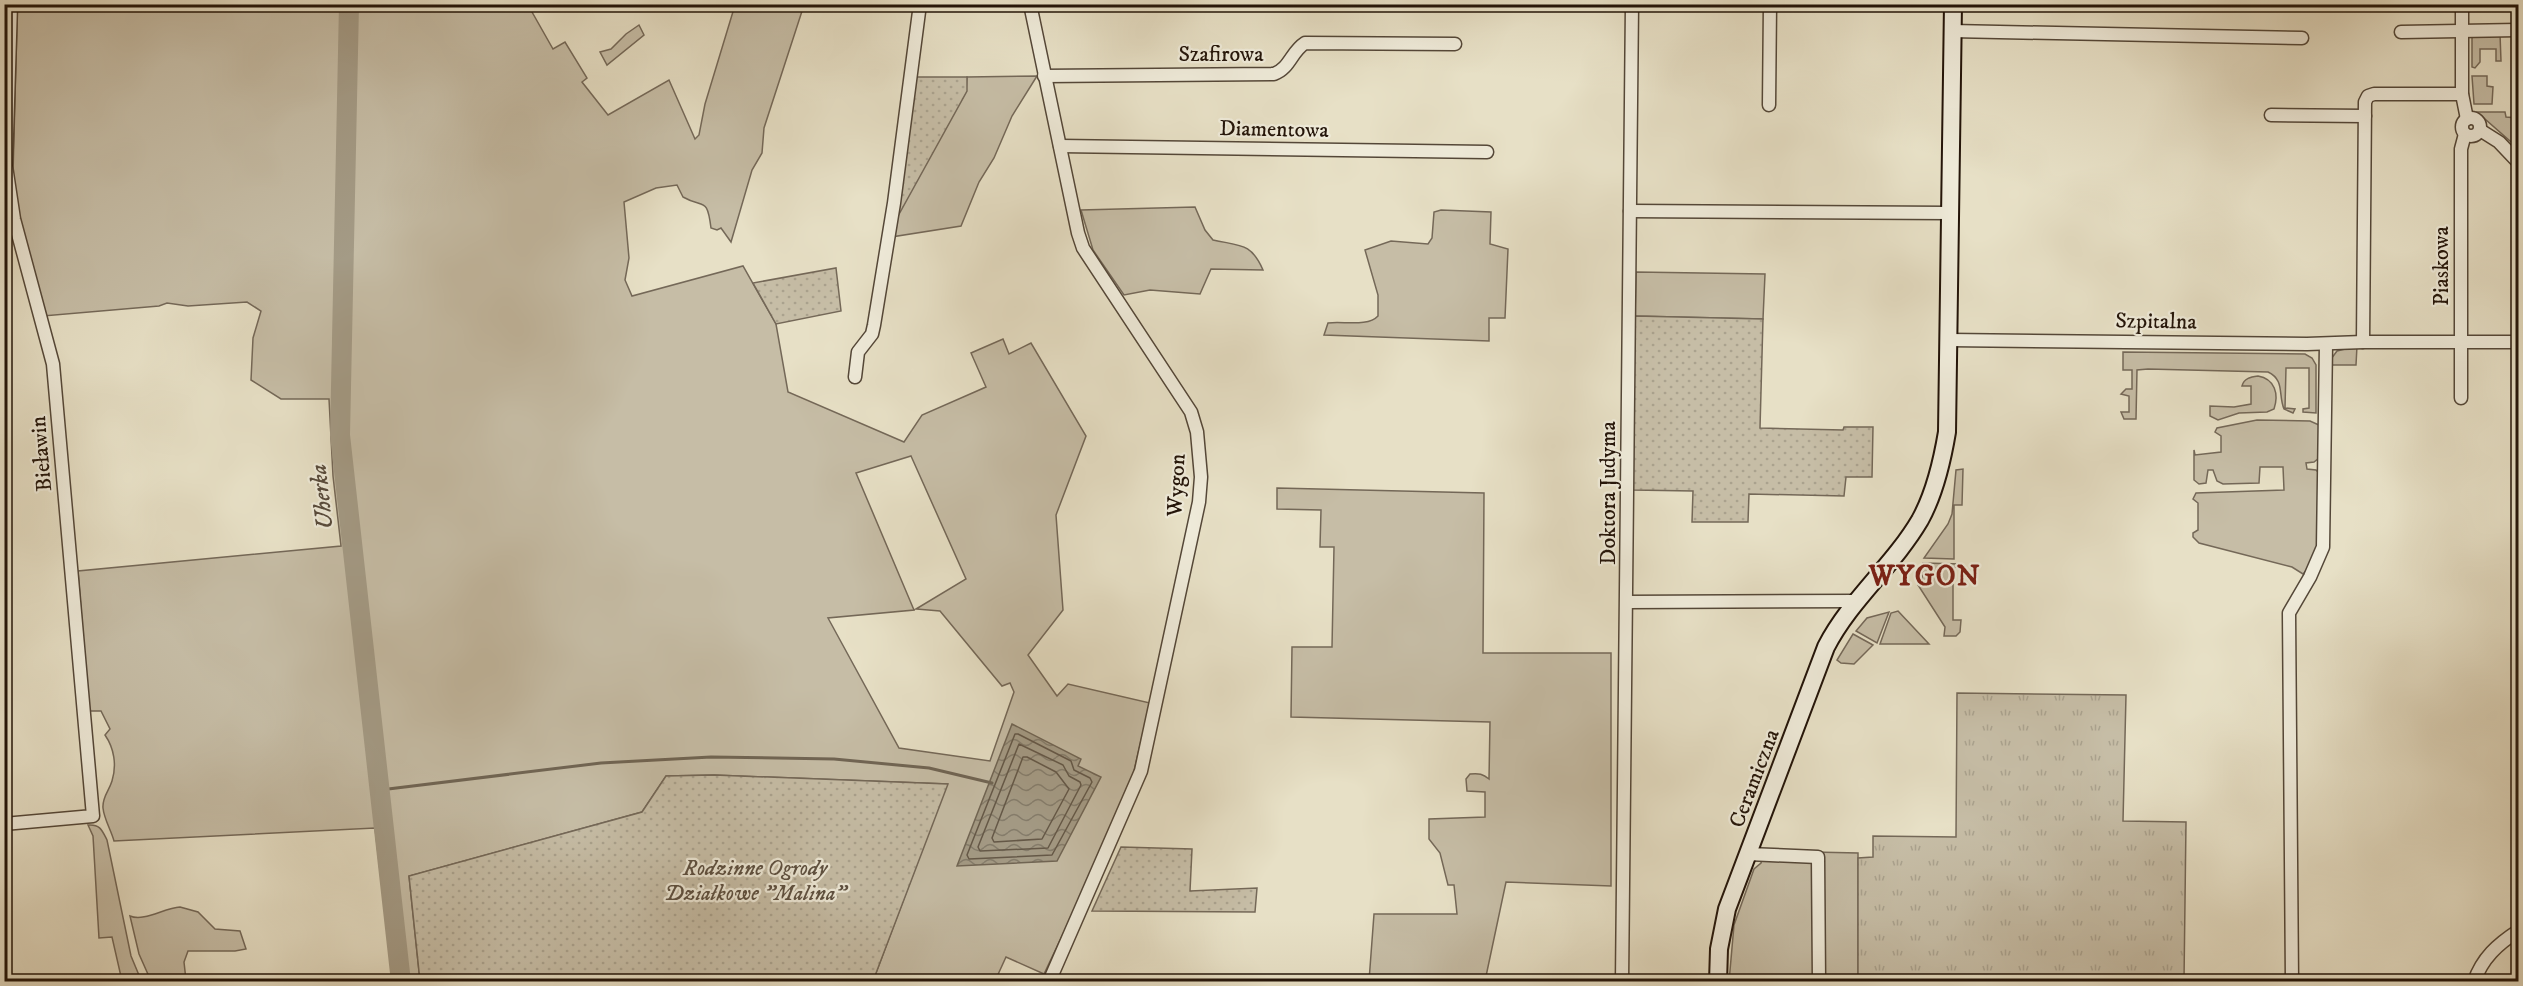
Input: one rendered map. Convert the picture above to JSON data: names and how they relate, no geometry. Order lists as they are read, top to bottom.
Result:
{
  "streets": {
    "street": [
      "Szafirowa",
      "Diamentowa",
      "Piaskowa",
      "Szpitalna",
      "Bieławin",
      "Wygon",
      "Doktora Judyma",
      "Ceramiczna"
    ]
  },
  "crossings": [
    ["Szafirowa", "Wygon"],
    ["Diamentowa", "Wygon"],
    ["Piaskowa", "Szpitalna"]
  ],
  "districts": ["WYGON"],
  "water": ["Uherka"],
  "parks": ["Rodzinne Ogrody Działkowe \"Malina\""]
}
